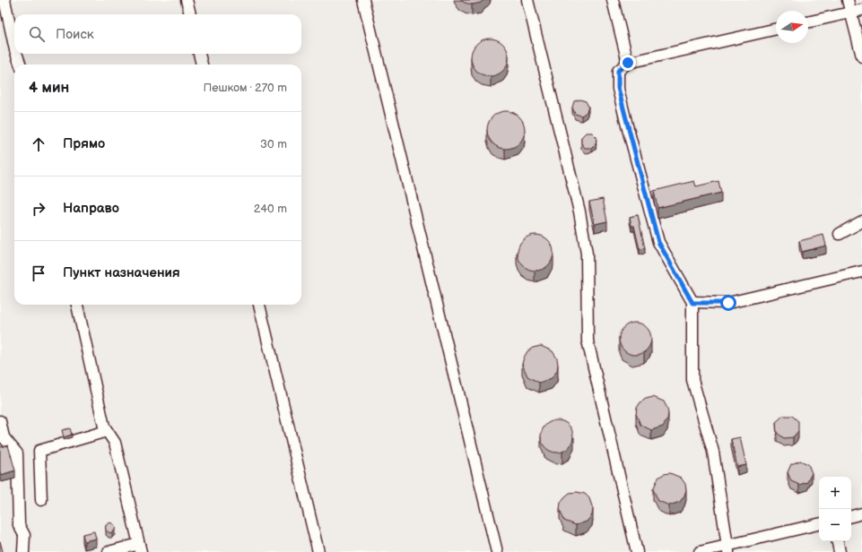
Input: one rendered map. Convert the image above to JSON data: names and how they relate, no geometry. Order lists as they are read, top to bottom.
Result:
{
  "north": "right",
  "page": {
    "search": "Поиск",
    "heading": ["4 мин", "Пешком · 270 m"],
    "list": [
      ["Прямо", "30 m"],
      ["Направо", "240 m"],
      "Пункт назначения"
    ],
    "map_buttons": ["+", "−"]
  }
}
